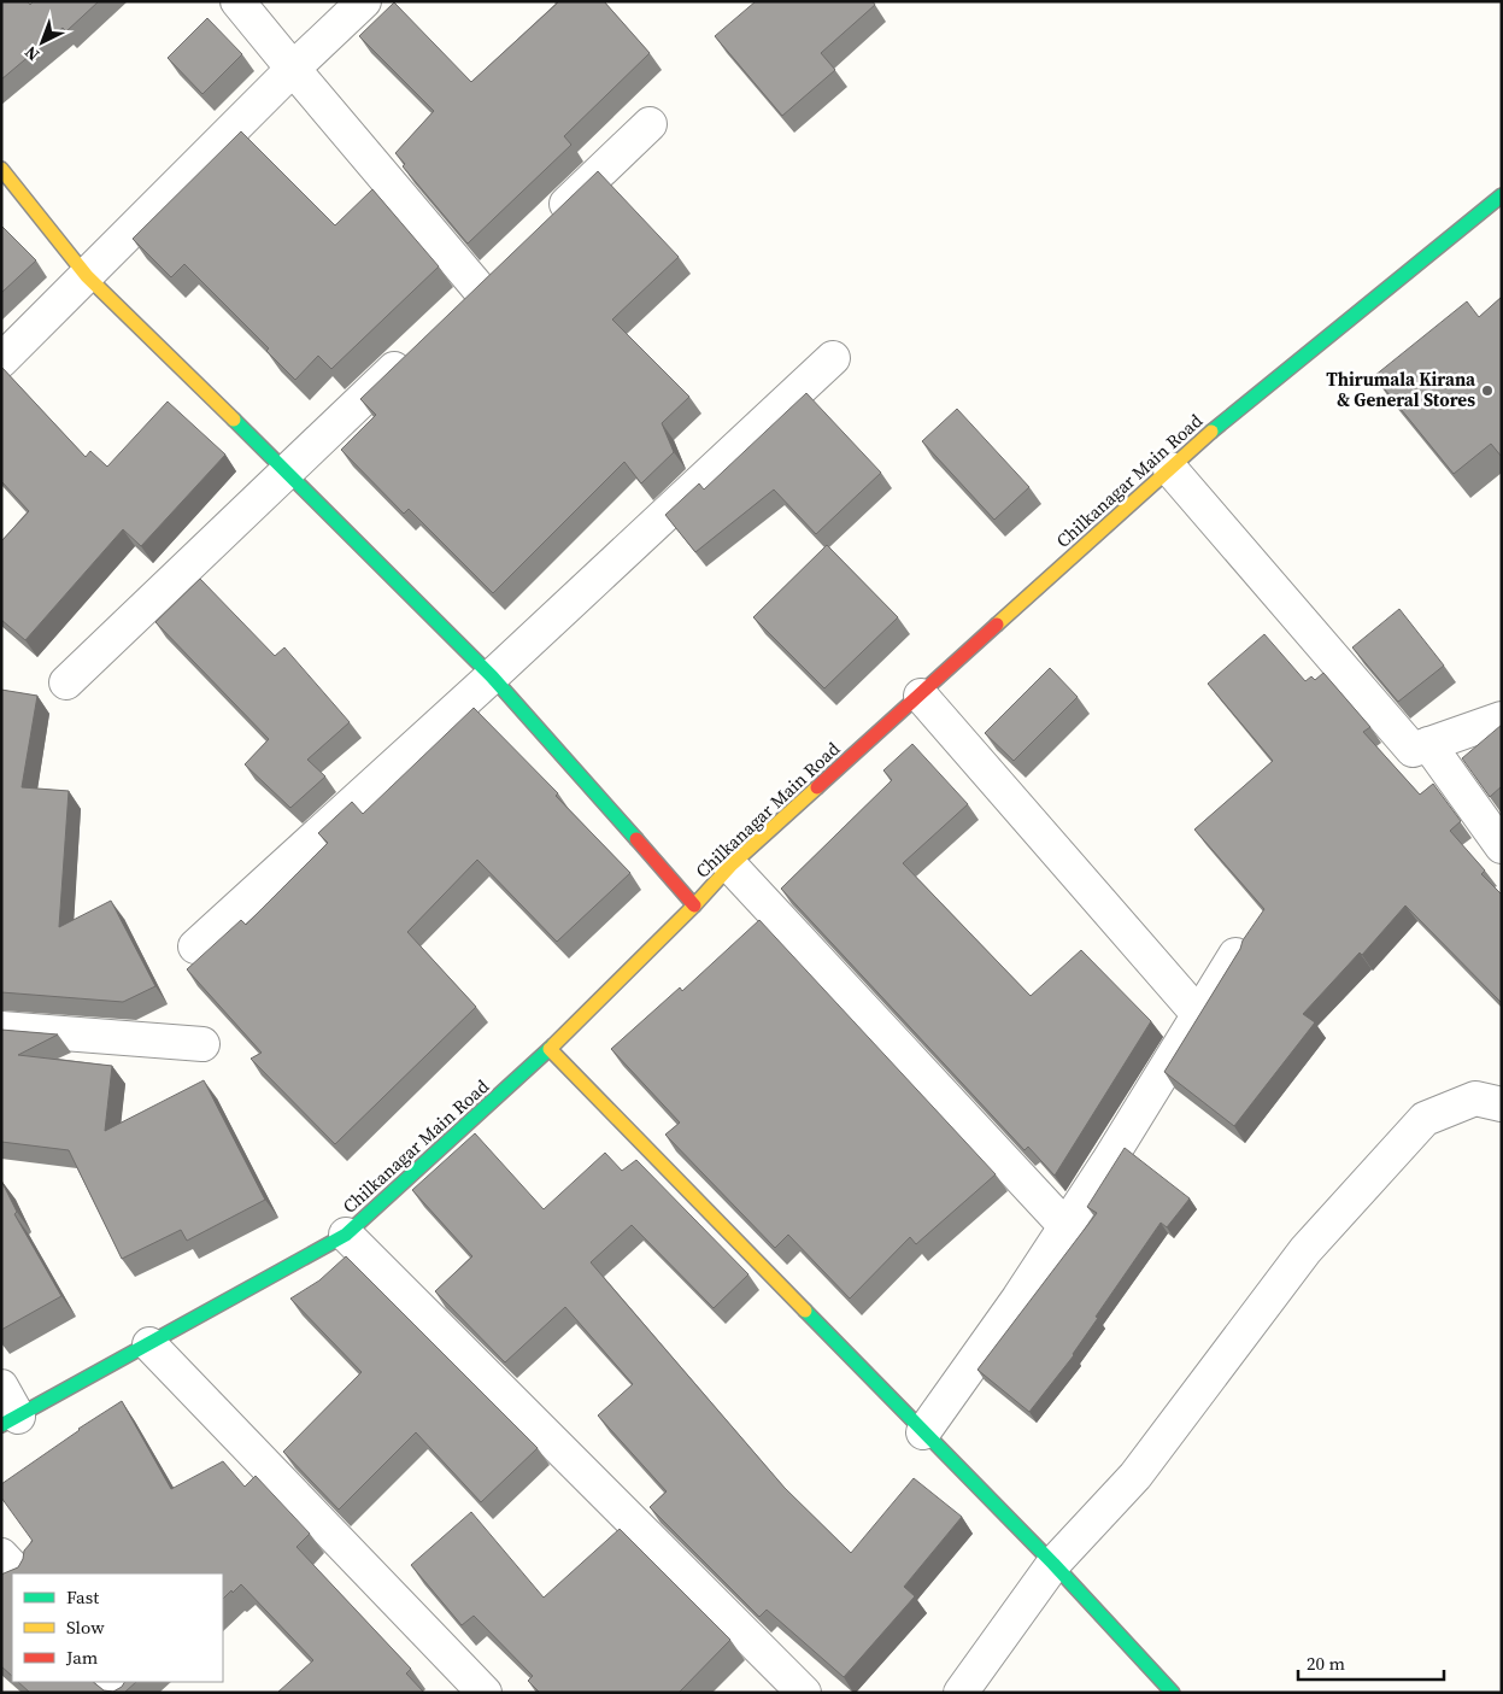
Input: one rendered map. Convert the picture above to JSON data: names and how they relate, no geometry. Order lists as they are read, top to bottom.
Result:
{
  "streets": {
    "main road": ["Chilkanagar Main Road"]
  },
  "places": ["Thirumala Kirana & General Stores"],
  "legend": ["Fast", "Slow", "Jam"],
  "scale_bar": "20 m",
  "north": "bottom left"
}
